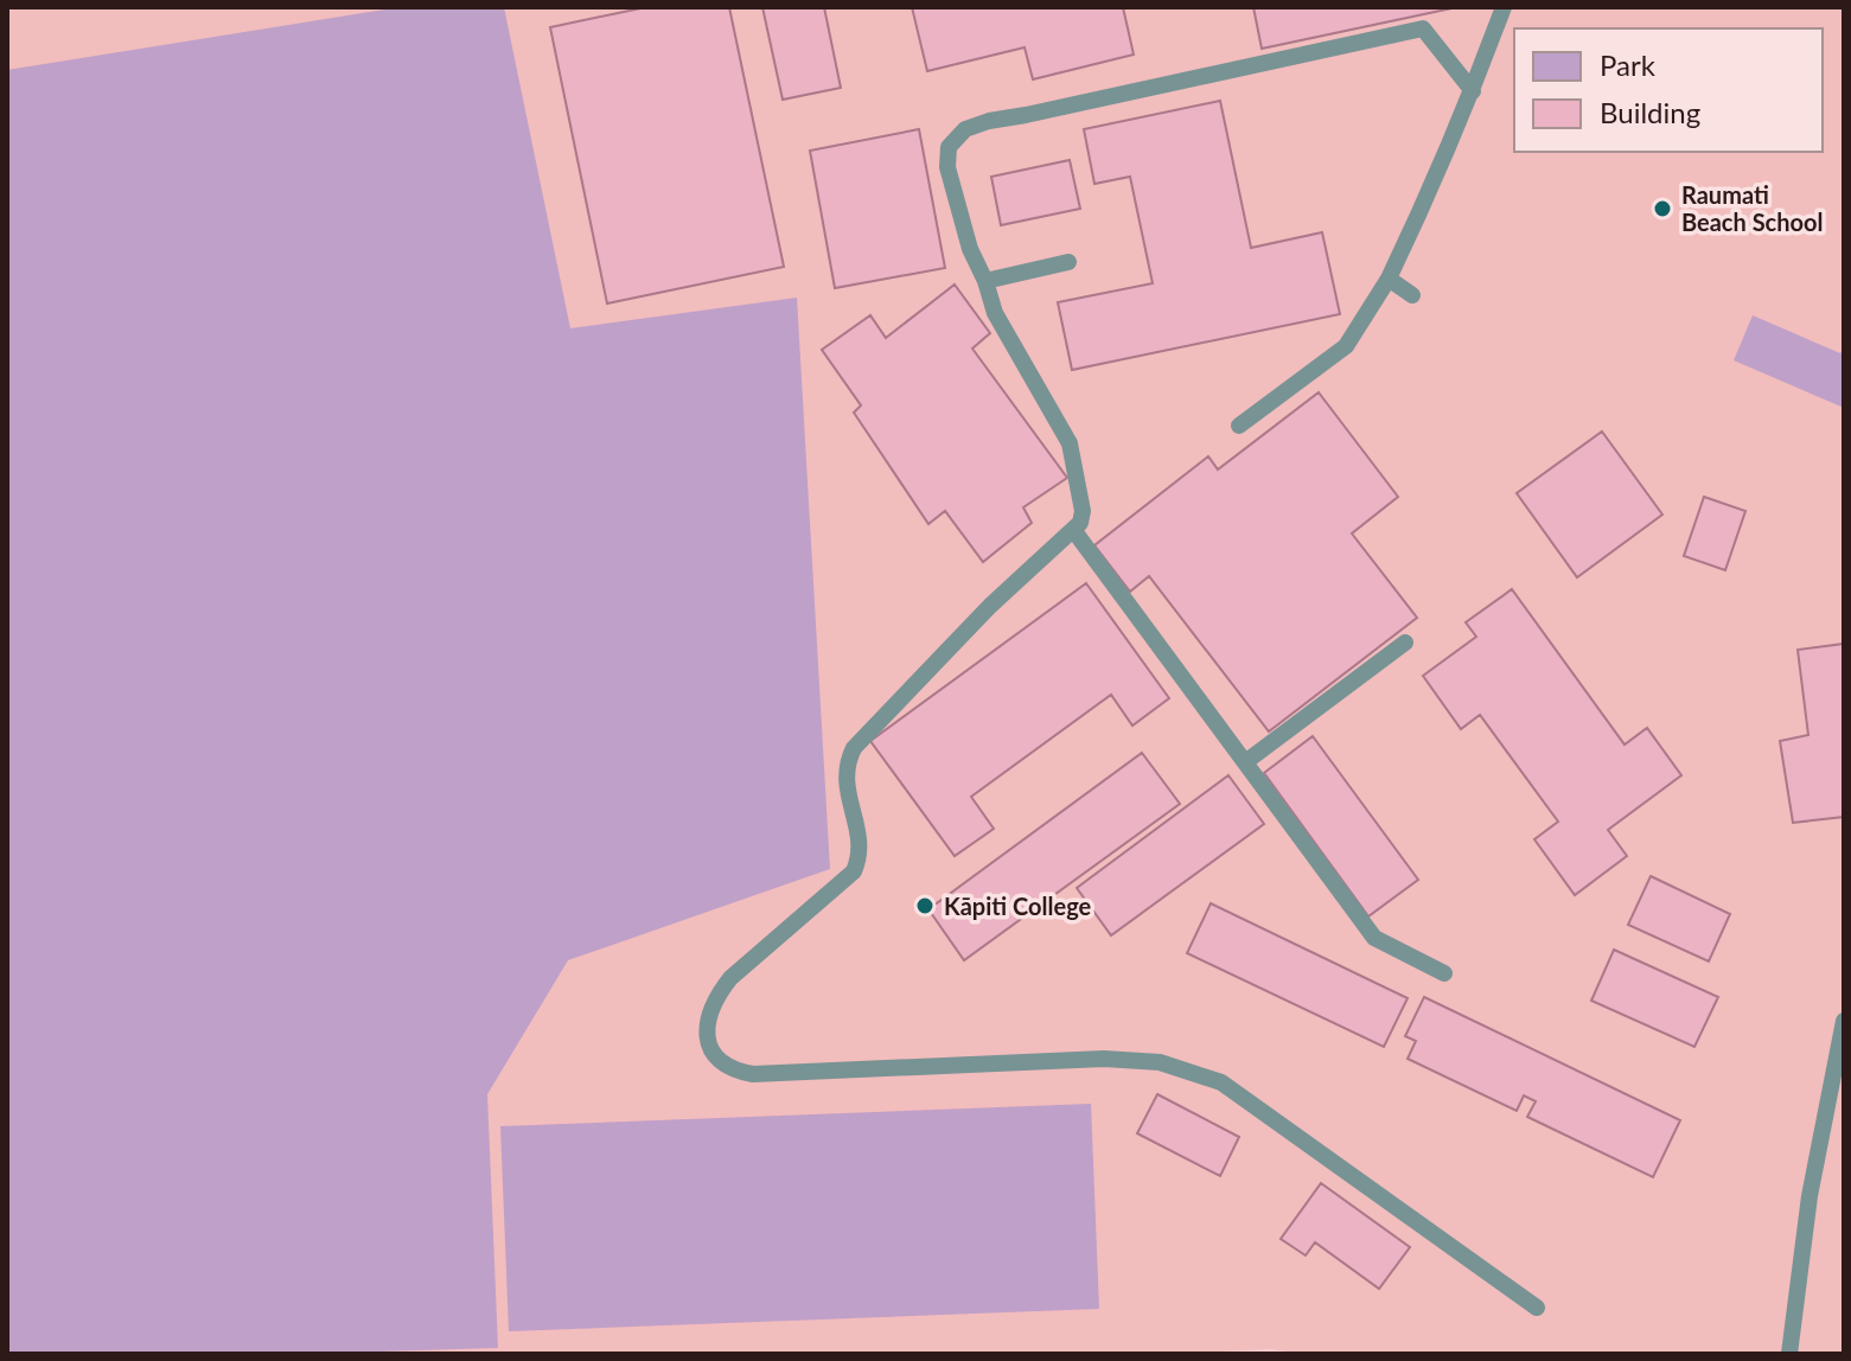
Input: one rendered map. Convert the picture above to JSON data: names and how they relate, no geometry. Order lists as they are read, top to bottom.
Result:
{
  "places": ["Raumati Beach School", "Kāpiti College"],
  "legend": ["Park", "Building"]
}
